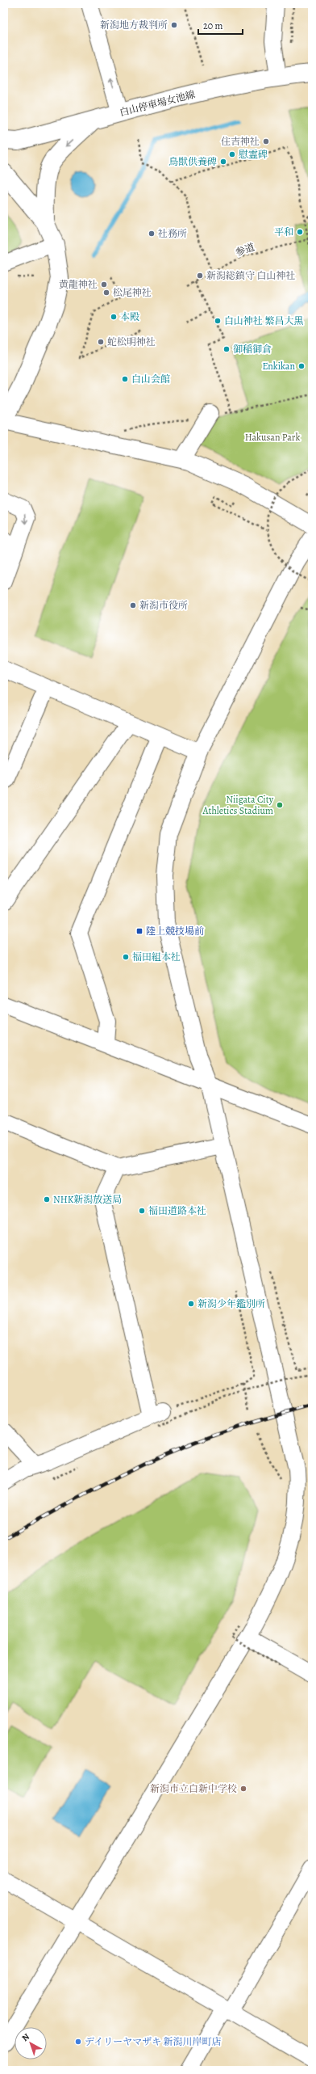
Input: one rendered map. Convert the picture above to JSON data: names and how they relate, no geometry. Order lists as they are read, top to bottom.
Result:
{
  "streets": {
    "main road": ["白山停車場女池線"],
    "path": ["参道"]
  },
  "parks": ["Hakusan Park"],
  "places": {
    "other": [
      "新潟地方裁判所",
      "住吉神社",
      "慰霊碑",
      "鳥獣供養碑",
      "平和",
      "社務所",
      "新潟総鎮守 白山神社",
      "黄龍神社",
      "松尾神社",
      "本殿",
      "白山神社 繁昌大黒",
      "蛇松明神社",
      "御稲御倉",
      "Enkikan",
      "白山会館",
      "新潟市役所",
      "Niigata City Athletics Stadium",
      "福田組本社",
      "NHK新潟放送局",
      "福田道路本社",
      "新潟少年鑑別所",
      "新潟市立白新中学校",
      "デイリーヤマザキ 新潟川岸町店"
    ],
    "transit": ["陸上競技場前"]
  },
  "scale_bar": "20 m",
  "north": "top left"
}
